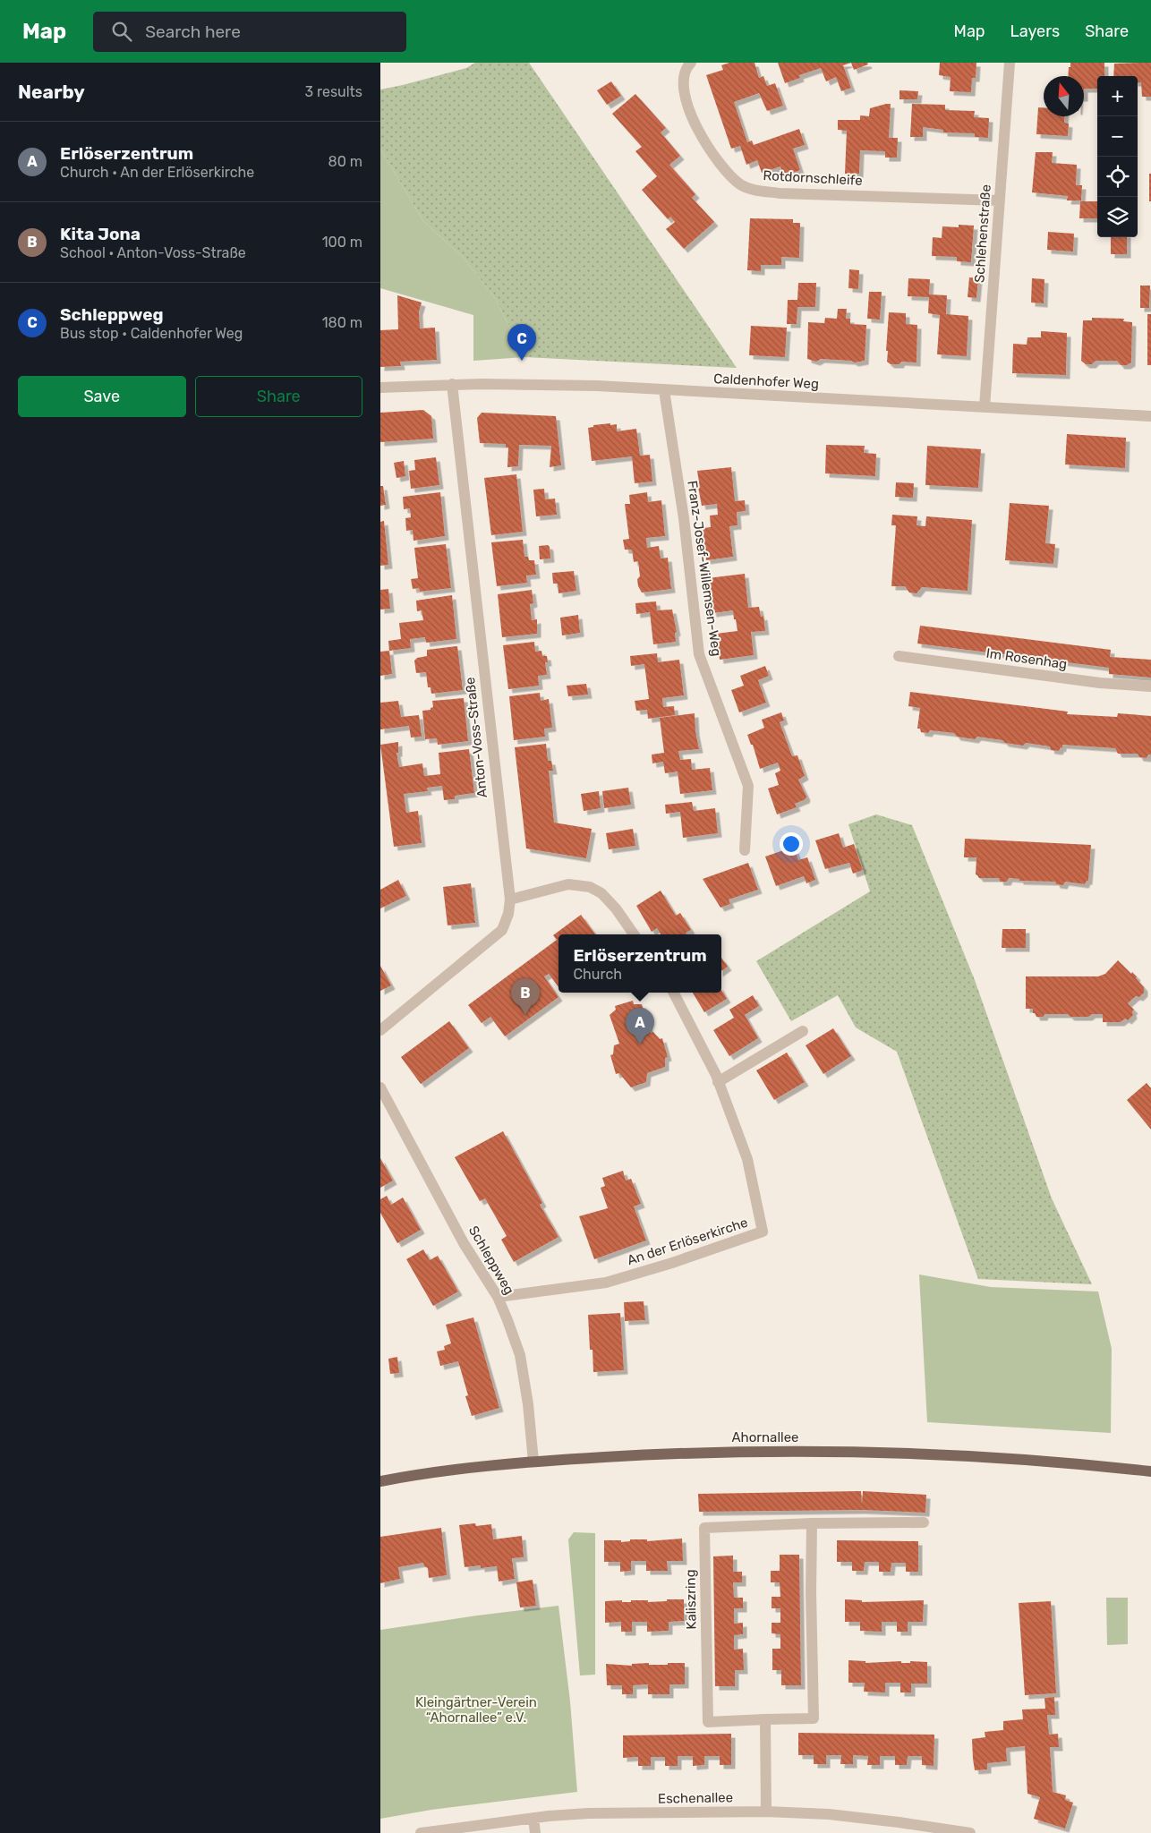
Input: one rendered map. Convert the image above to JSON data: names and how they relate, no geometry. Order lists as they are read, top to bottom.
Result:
{
  "streets": {
    "main road": ["Ahornallee"],
    "street": [
      "Rotdornschleife",
      "Schlehenstraße",
      "Caldenhofer Weg",
      "Franz-Josef-Willemsen-Weg",
      "Im Rosenhag",
      "Anton-Voss-Straße",
      "An der Erlöserkirche",
      "Schleppweg",
      "Kaliszring",
      "Eschenallee"
    ]
  },
  "crossings": [
    ["Rotdornschleife", "Schlehenstraße"],
    ["Schlehenstraße", "Caldenhofer Weg"],
    ["Caldenhofer Weg", "Franz-Josef-Willemsen-Weg"],
    ["Caldenhofer Weg", "Anton-Voss-Straße"],
    ["An der Erlöserkirche", "Schleppweg"],
    ["Schleppweg", "Ahornallee"]
  ],
  "parks": ["Kleingärtner-Verein “Ahornallee” e.V."],
  "north": "top",
  "page": {
    "header": "Map",
    "search": "Search here",
    "nav": ["Map", "Layers", "Share"],
    "heading": ["Nearby", "3 results"],
    "map_buttons": ["+", "−"],
    "list": [
      {
        "mark": "A",
        "name": "Erlöserzentrum",
        "note": "Church · An der Erlöserkirche",
        "value": "80 m"
      },
      {
        "mark": "B",
        "name": "Kita Jona",
        "note": "School · Anton-Voss-Straße",
        "value": "100 m"
      },
      {
        "mark": "C",
        "name": "Schleppweg",
        "note": "Bus stop · Caldenhofer Weg",
        "value": "180 m"
      }
    ],
    "pins": ["C", "B", "A"],
    "buttons": ["Save", "Share"],
    "popup": ["Erlöserzentrum", "Church"]
  }
}
